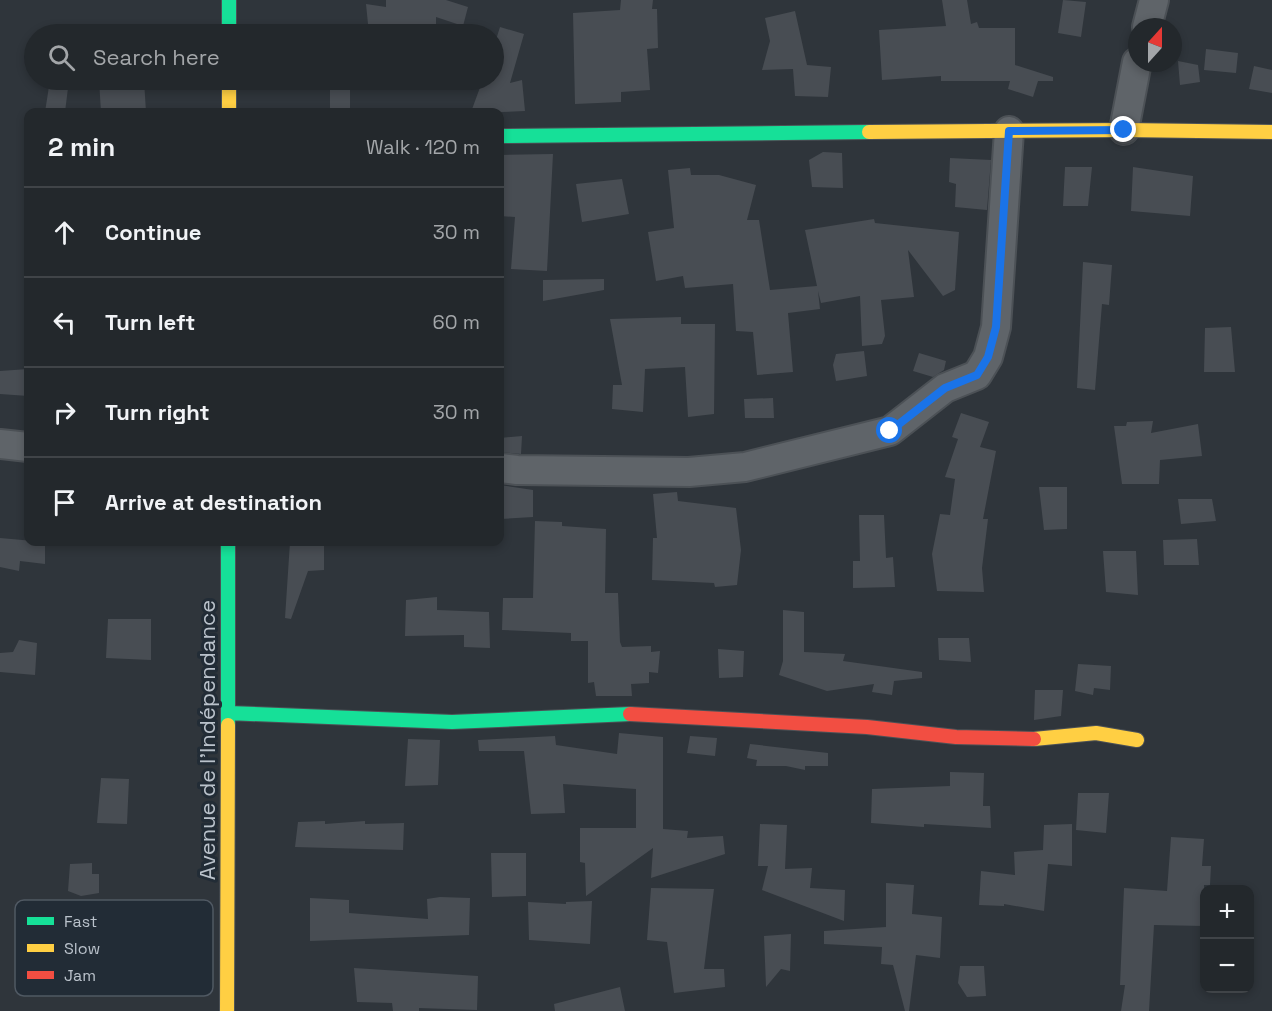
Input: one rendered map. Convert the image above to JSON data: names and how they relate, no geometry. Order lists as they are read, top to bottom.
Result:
{
  "streets": {
    "street": ["Avenue de l'Indépendance"]
  },
  "legend": ["Fast", "Slow", "Jam"],
  "north": "top",
  "page": {
    "search": "Search here",
    "heading": ["2 min", "Walk · 120 m"],
    "list": [
      ["Continue", "30 m"],
      ["Turn left", "60 m"],
      ["Turn right", "30 m"],
      "Arrive at destination"
    ],
    "map_buttons": ["+", "−"]
  }
}
